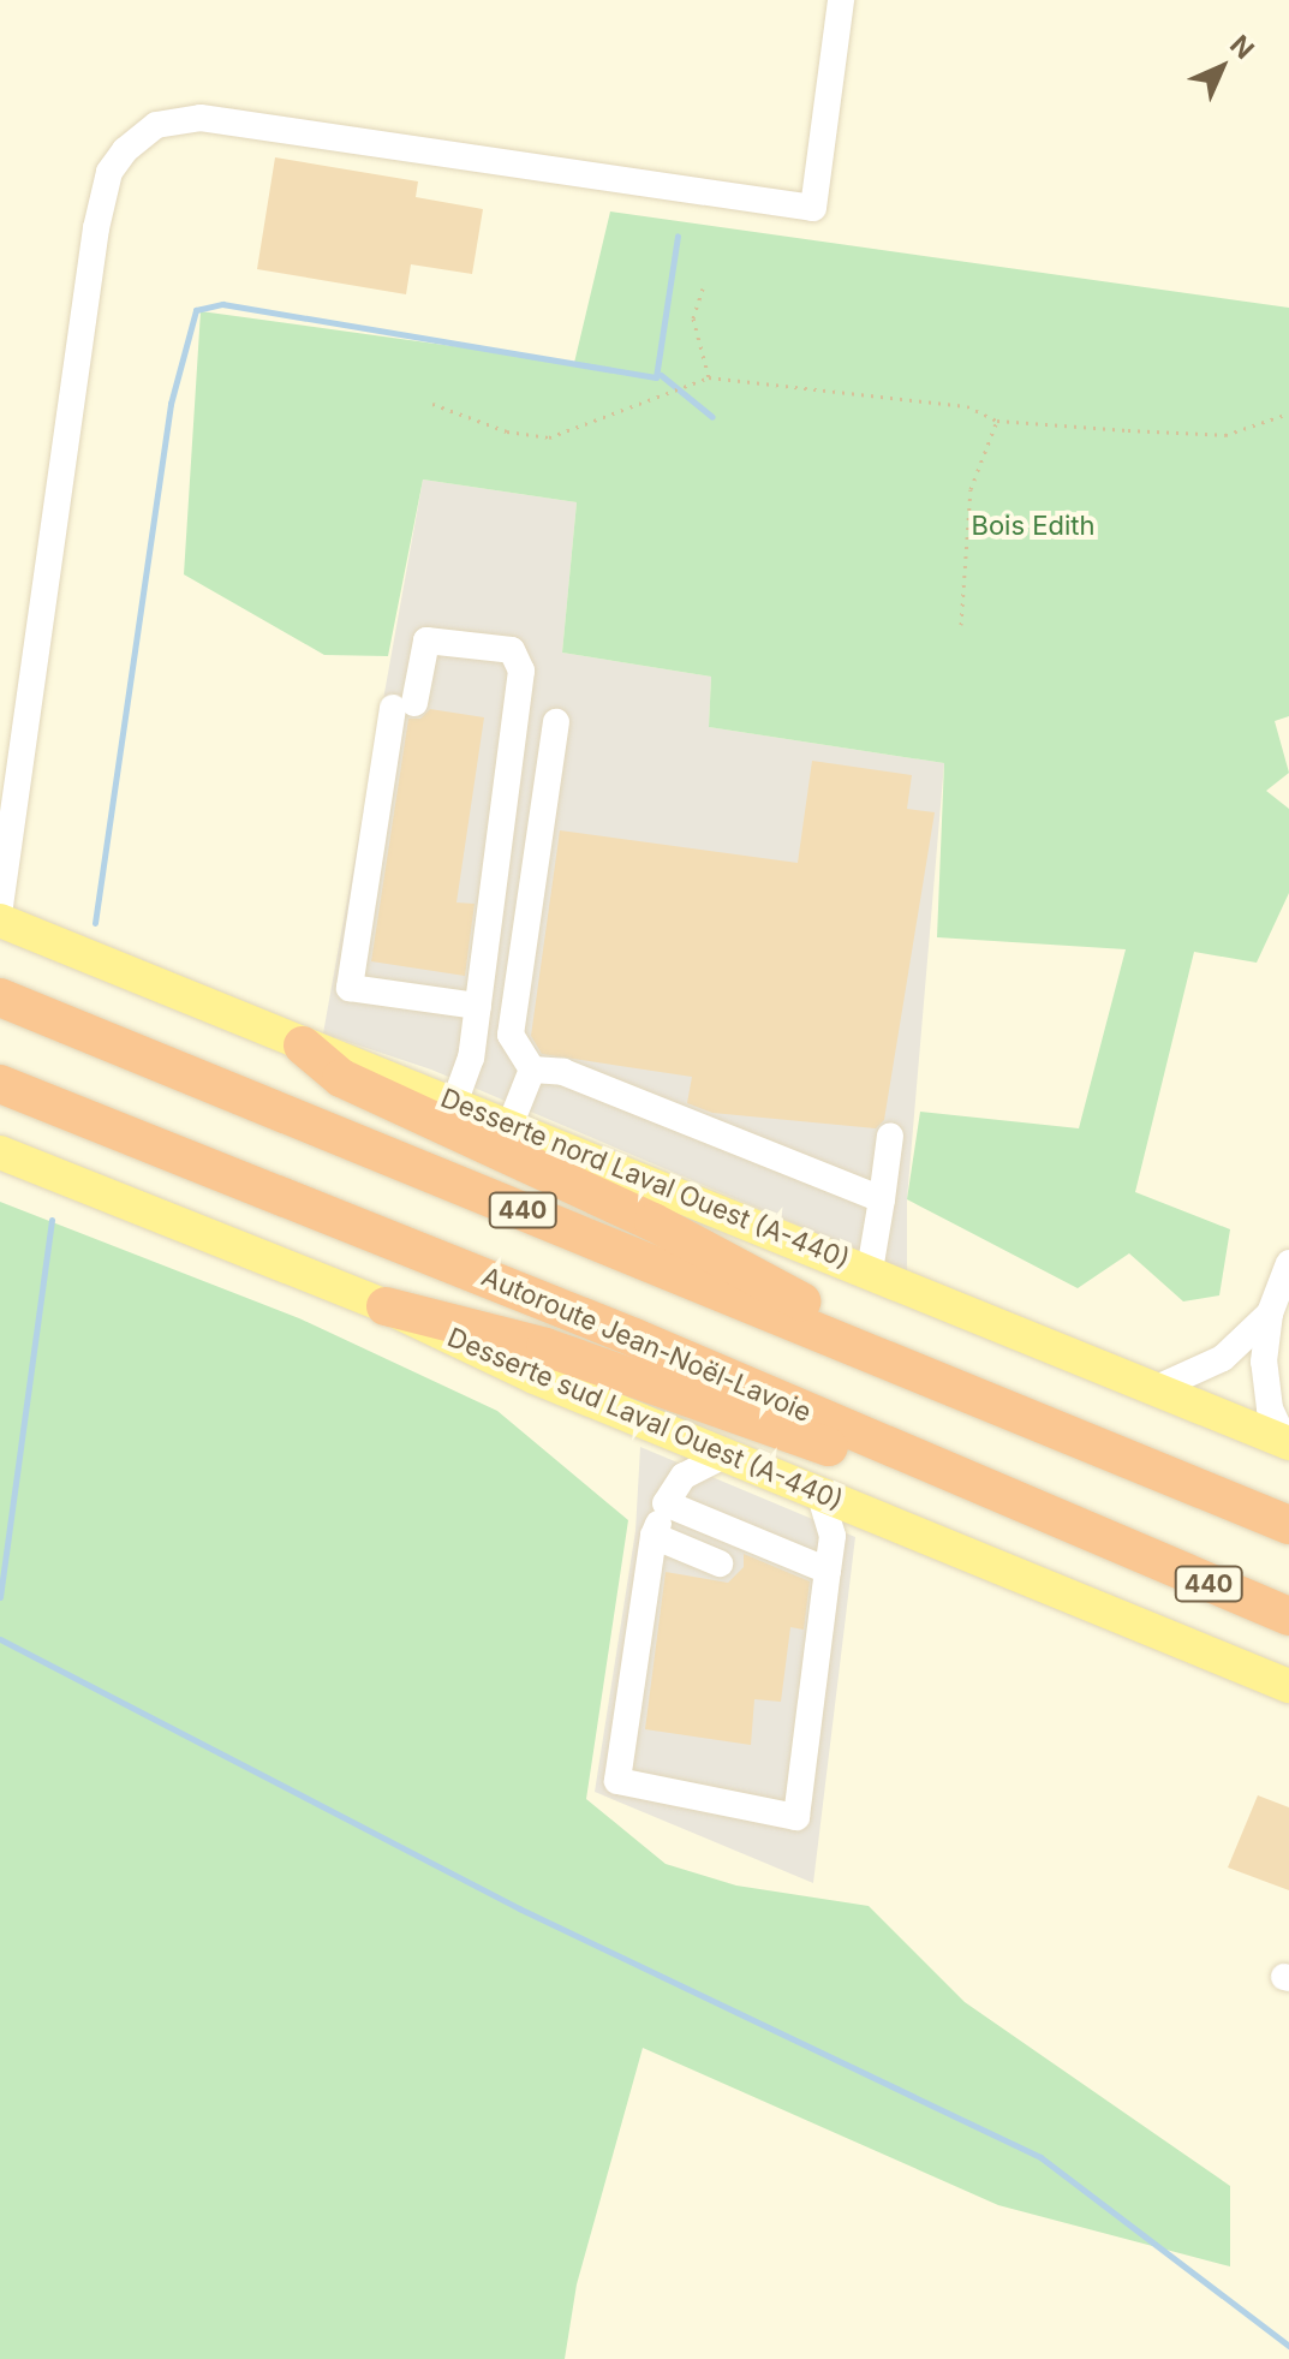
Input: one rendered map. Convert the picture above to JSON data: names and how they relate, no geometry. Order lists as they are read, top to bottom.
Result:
{
  "streets": {
    "highway": ["440", "Autoroute Jean-Noël-Lavoie"],
    "main road": ["Desserte nord Laval Ouest (A-440)", "Desserte sud Laval Ouest (A-440)"]
  },
  "parks": ["Bois Edith"],
  "north": "top right"
}
